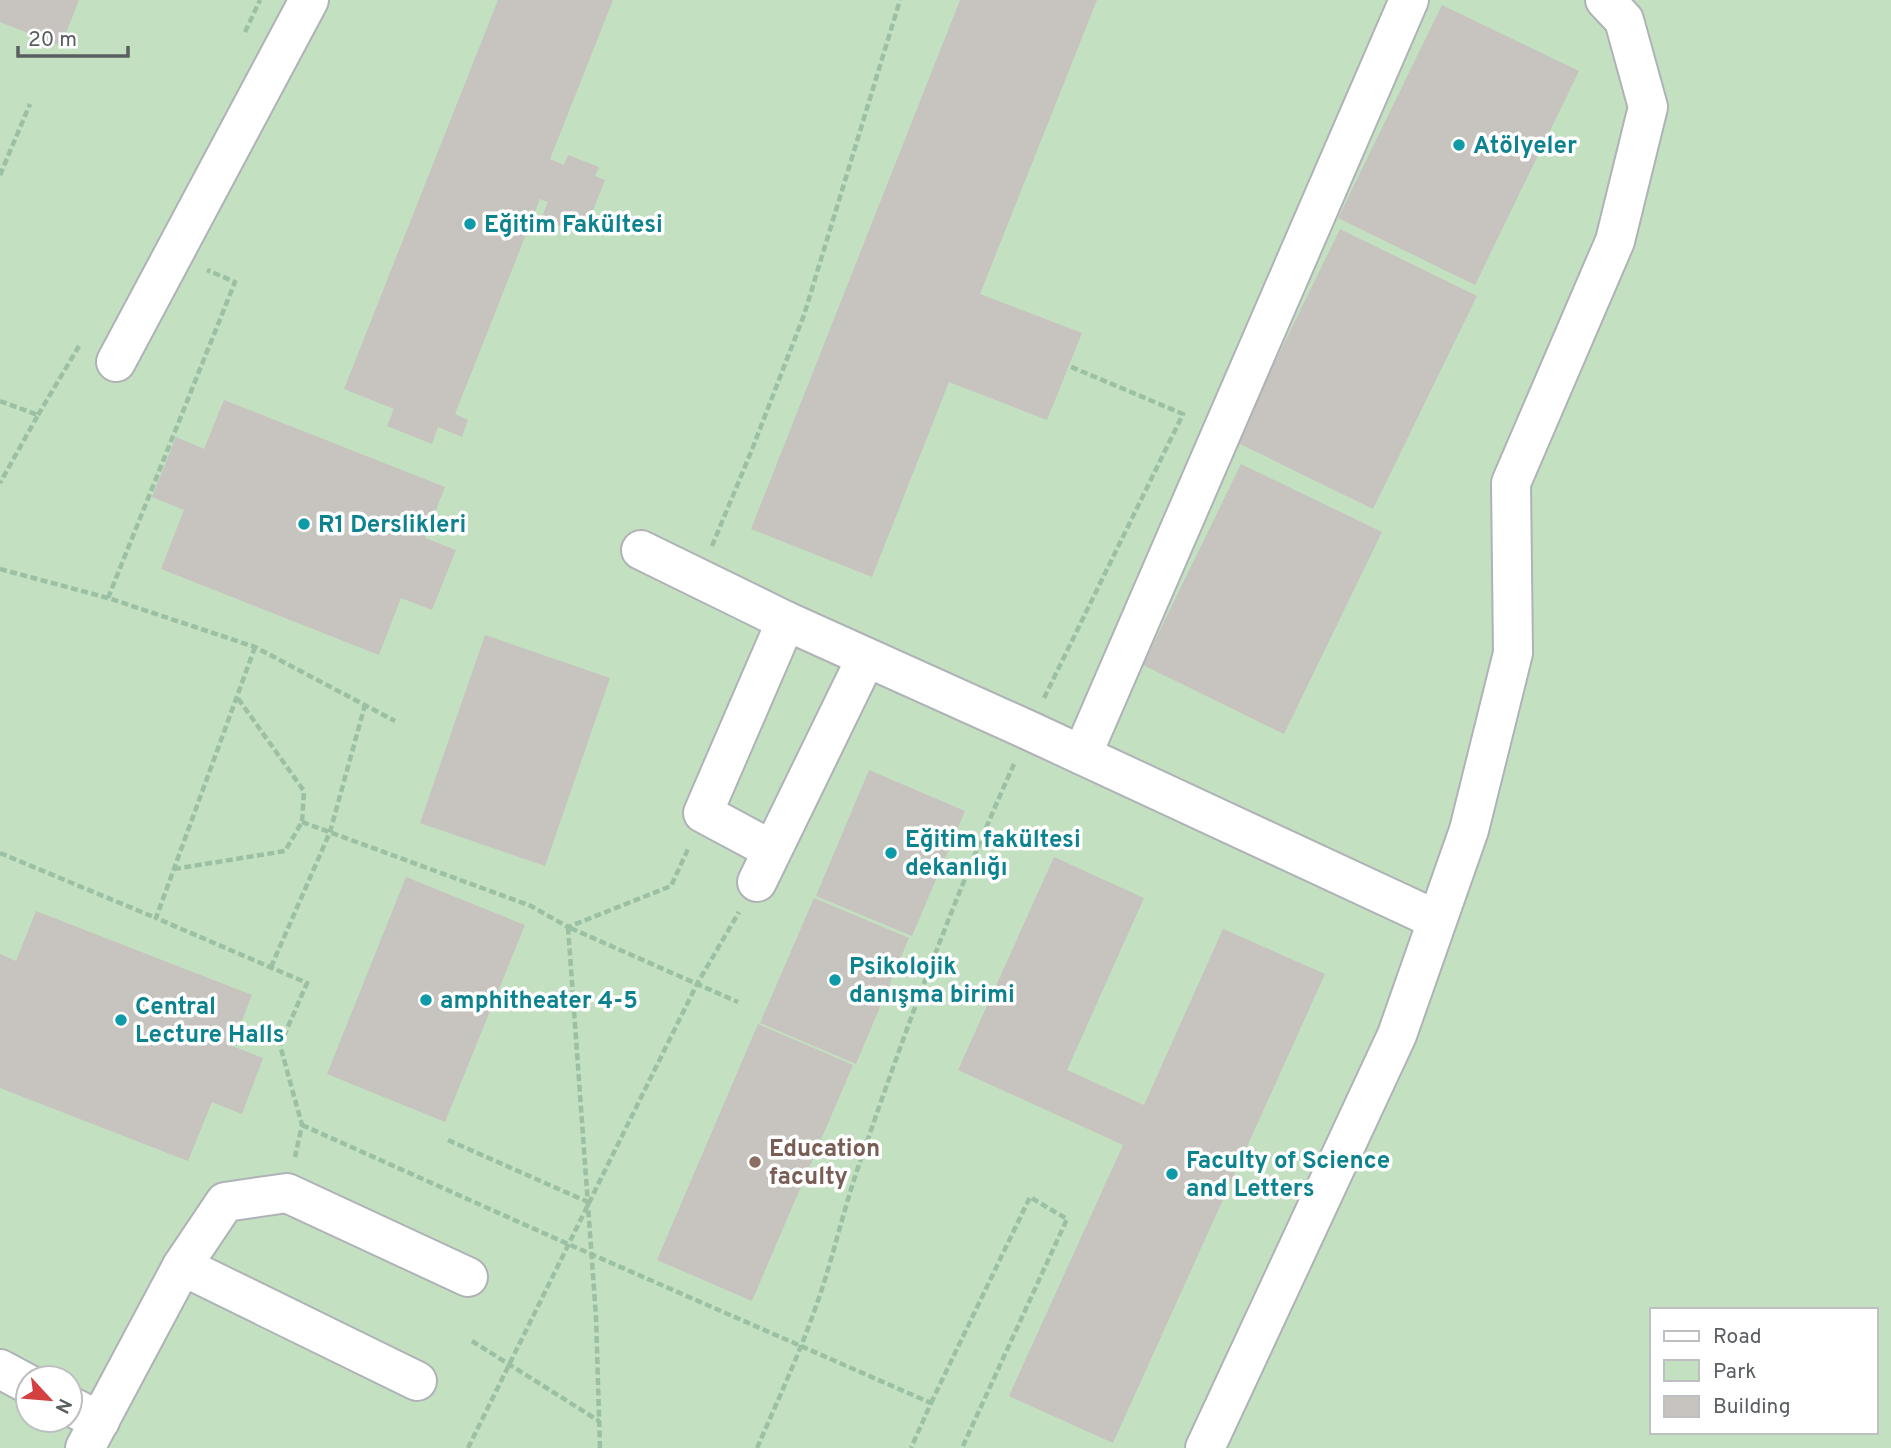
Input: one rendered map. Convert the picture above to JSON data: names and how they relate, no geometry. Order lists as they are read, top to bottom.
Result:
{
  "places": [
    "Atölyeler",
    "Eğitim Fakültesi",
    "R1 Derslikleri",
    "Eğitim fakültesi dekanlığı",
    "Psikolojik danışma birimi",
    "amphitheater 4-5",
    "Central Lecture Halls",
    "Education faculty",
    "Faculty of Science and Letters"
  ],
  "legend": ["Road", "Park", "Building"],
  "scale_bar": "20 m",
  "north": "bottom right"
}
